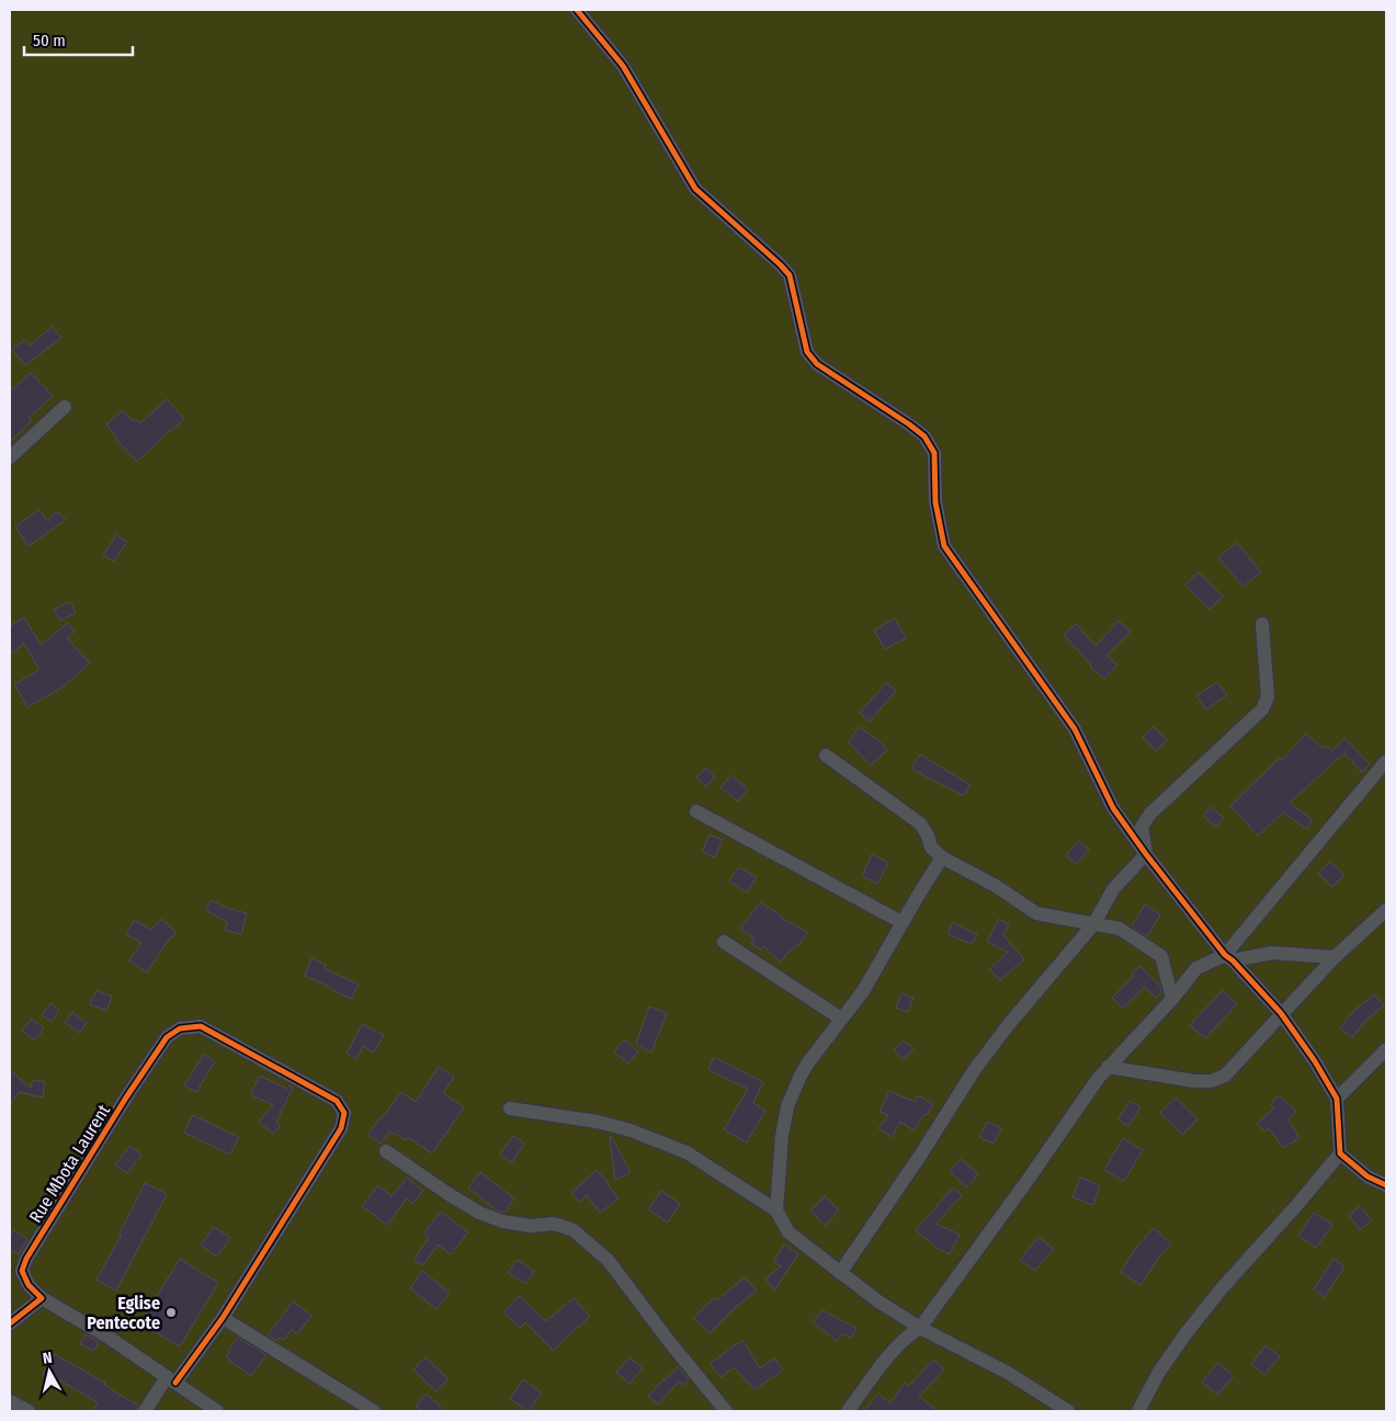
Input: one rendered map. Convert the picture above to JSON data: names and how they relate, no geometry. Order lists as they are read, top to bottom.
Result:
{
  "streets": {
    "street": ["Rue Mbota Laurent"]
  },
  "places": ["Eglise Pentecote"],
  "scale_bar": "50 m",
  "north": "top"
}
